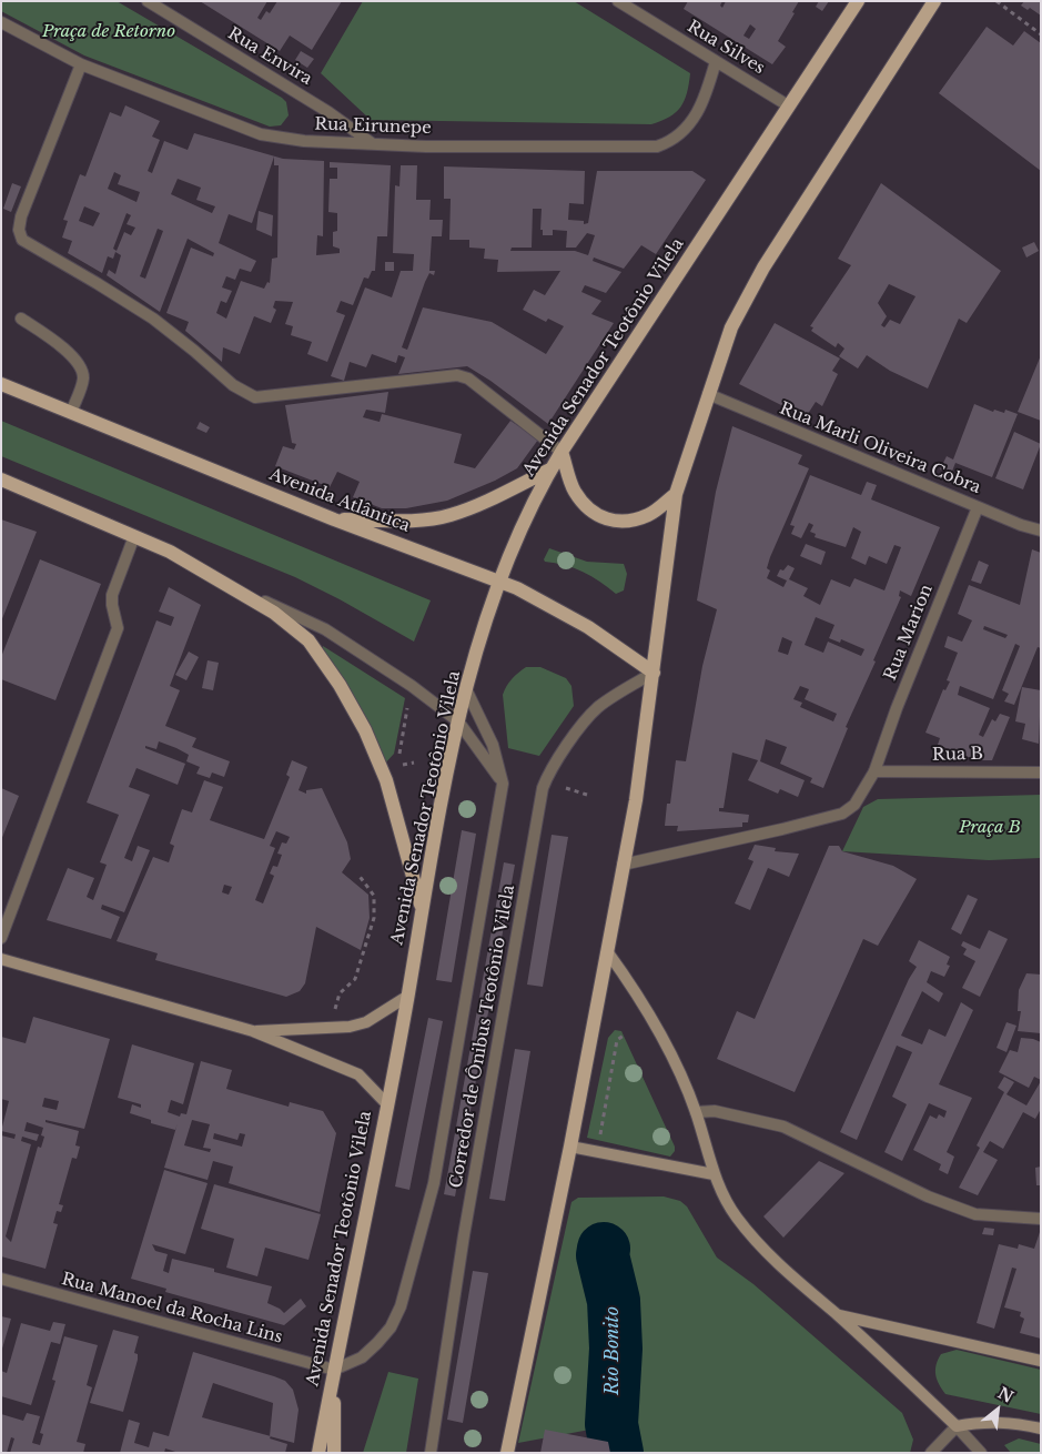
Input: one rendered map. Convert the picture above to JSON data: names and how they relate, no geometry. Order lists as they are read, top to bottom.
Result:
{
  "streets": {
    "main road": ["Avenida Senador Teotônio Vilela", "Avenida Atlântica"],
    "street": [
      "Rua Silves",
      "Rua Envira",
      "Rua Eirunepe",
      "Rua Marli Oliveira Cobra",
      "Rua Marion",
      "Rua B",
      "Corredor de Ônibus Teotônio Vilela",
      "Rua Manoel da Rocha Lins"
    ]
  },
  "crossings": [
    ["Rua Silves", "Rua Eirunepe"],
    ["Rua Silves", "Avenida Senador Teotônio Vilela"],
    ["Rua Envira", "Rua Eirunepe"],
    ["Avenida Senador Teotônio Vilela", "Avenida Atlântica"],
    ["Avenida Senador Teotônio Vilela", "Corredor de Ônibus Teotônio Vilela"],
    ["Avenida Senador Teotônio Vilela", "Rua Manoel da Rocha Lins"],
    ["Rua Marli Oliveira Cobra", "Rua Marion"],
    ["Avenida Atlântica", "Corredor de Ônibus Teotônio Vilela"],
    ["Rua Marion", "Rua B"],
    ["Corredor de Ônibus Teotônio Vilela", "Rua Manoel da Rocha Lins"]
  ],
  "water": ["Rio Bonito"],
  "parks": ["Praça de Retorno", "Praça B"],
  "north": "top right"
}
